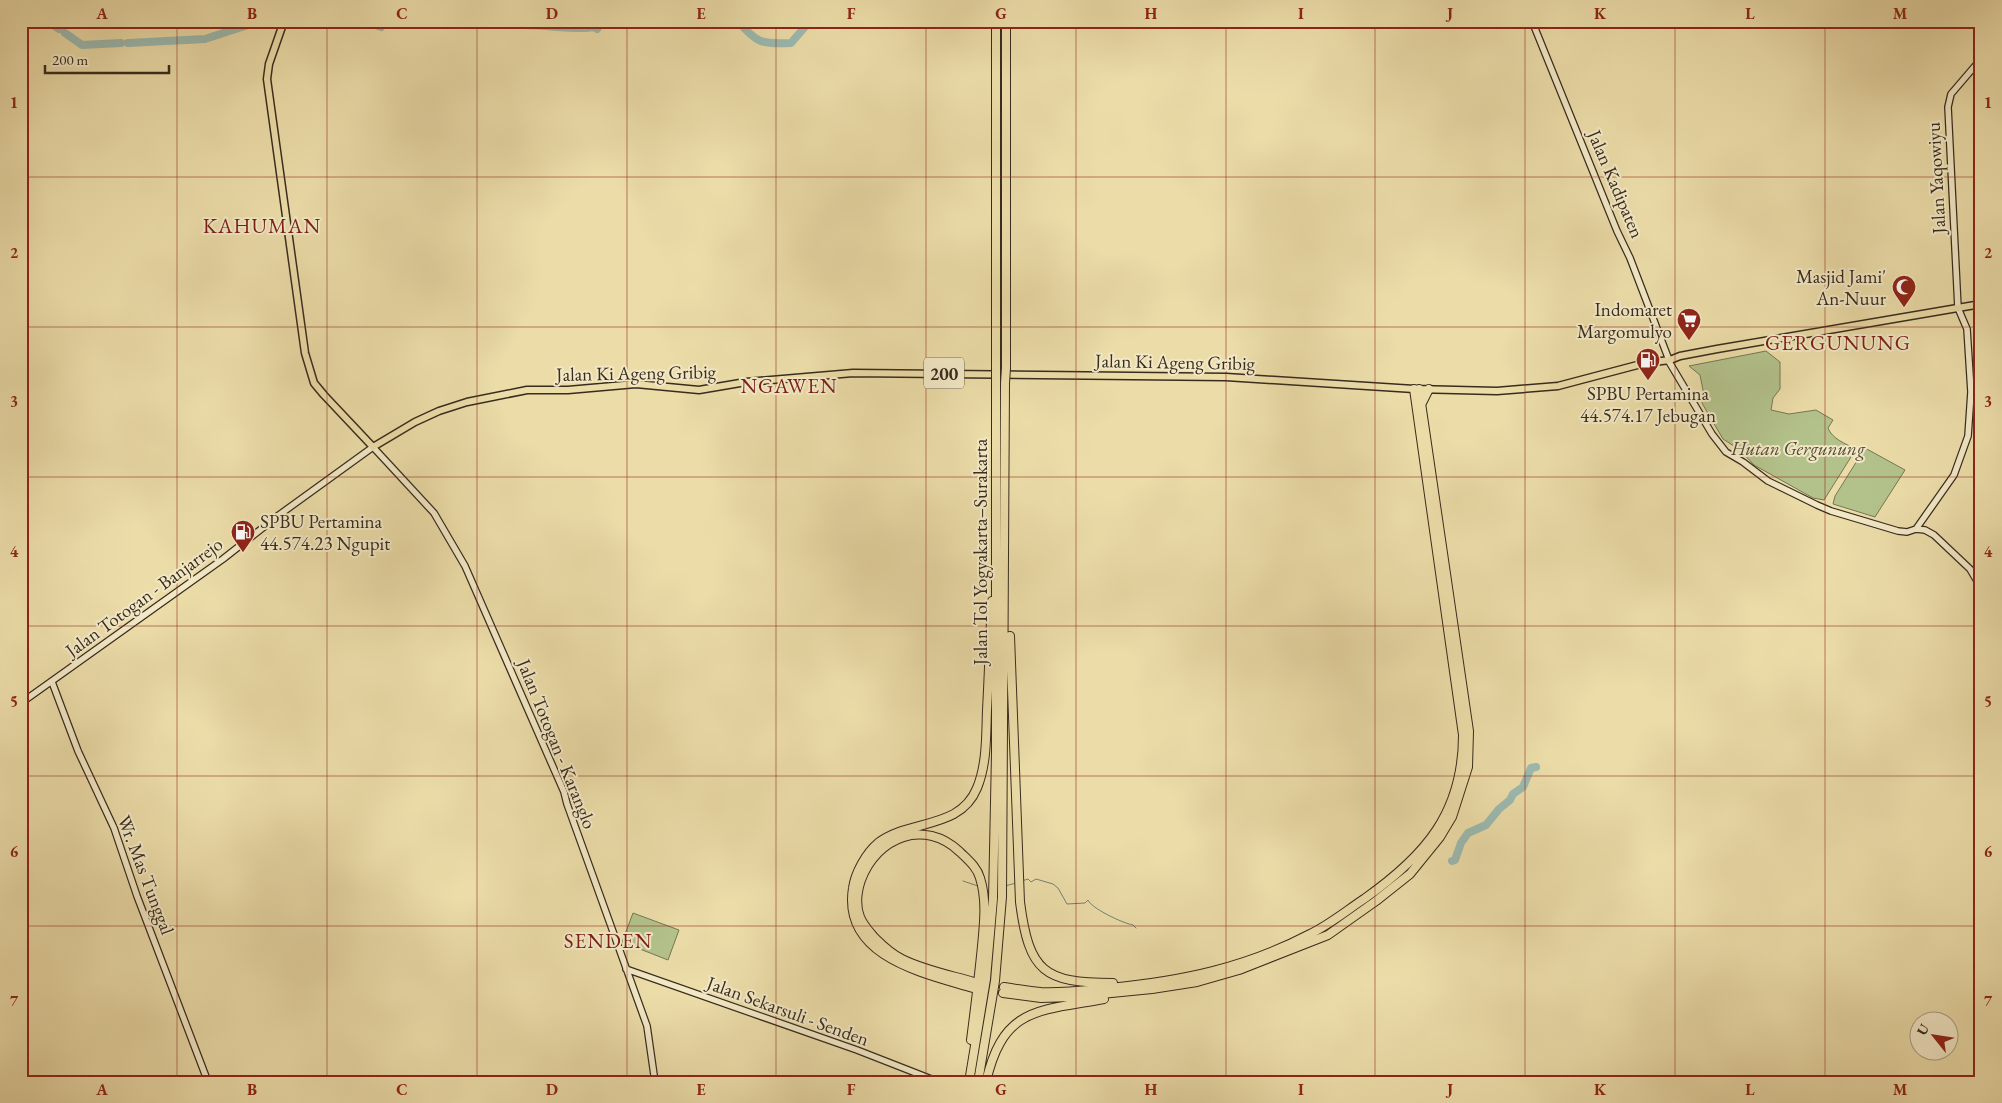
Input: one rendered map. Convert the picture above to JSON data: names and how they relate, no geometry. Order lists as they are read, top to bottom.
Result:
{
  "streets": {
    "highway": ["Jalan Tol Yogyakarta–Surakarta"],
    "main road": ["Jalan Ki Ageng Gribig", "200"],
    "street": [
      "Jalan Yaqowiyu",
      "Jalan Kadipaten",
      "Jalan Totogan - Banjarrejo",
      "Jalan Totogan - Karanglo",
      "Wr. Mas Tunggal",
      "Jalan Sekarsuli - Senden"
    ]
  },
  "crossings": [
    ["Jalan Yaqowiyu", "Jalan Kadipaten"],
    ["Jalan Yaqowiyu", "Jalan Ki Ageng Gribig"],
    ["Jalan Kadipaten", "Jalan Ki Ageng Gribig"],
    ["Jalan Ki Ageng Gribig", "Jalan Totogan - Banjarrejo"],
    ["Jalan Ki Ageng Gribig", "Jalan Totogan - Karanglo"],
    ["Jalan Totogan - Banjarrejo", "Jalan Totogan - Karanglo"],
    ["Jalan Totogan - Banjarrejo", "Wr. Mas Tunggal"],
    ["Jalan Totogan - Karanglo", "Jalan Sekarsuli - Senden"]
  ],
  "districts": [
    "KAHUMAN",
    "GERGUNUNG",
    "NGAWEN",
    "SENDEN"
  ],
  "parks": ["Hutan Gergunung"],
  "places": {
    "mosque": ["Masjid Jami' An-Nuur"],
    "supermarket": ["Indomaret Margomulyo"],
    "fuel station": ["SPBU Pertamina 44.574.17 Jebugan", "SPBU Pertamina 44.574.23 Ngupit"]
  },
  "scale_bar": "200 m",
  "north": "top left",
  "grid": {
    "columns": [
      "A",
      "B",
      "C",
      "D",
      "E",
      "F",
      "G",
      "H",
      "I",
      "J",
      "K",
      "L",
      "M"
    ],
    "rows": [
      "1",
      "2",
      "3",
      "4",
      "5",
      "6",
      "7"
    ]
  }
}
